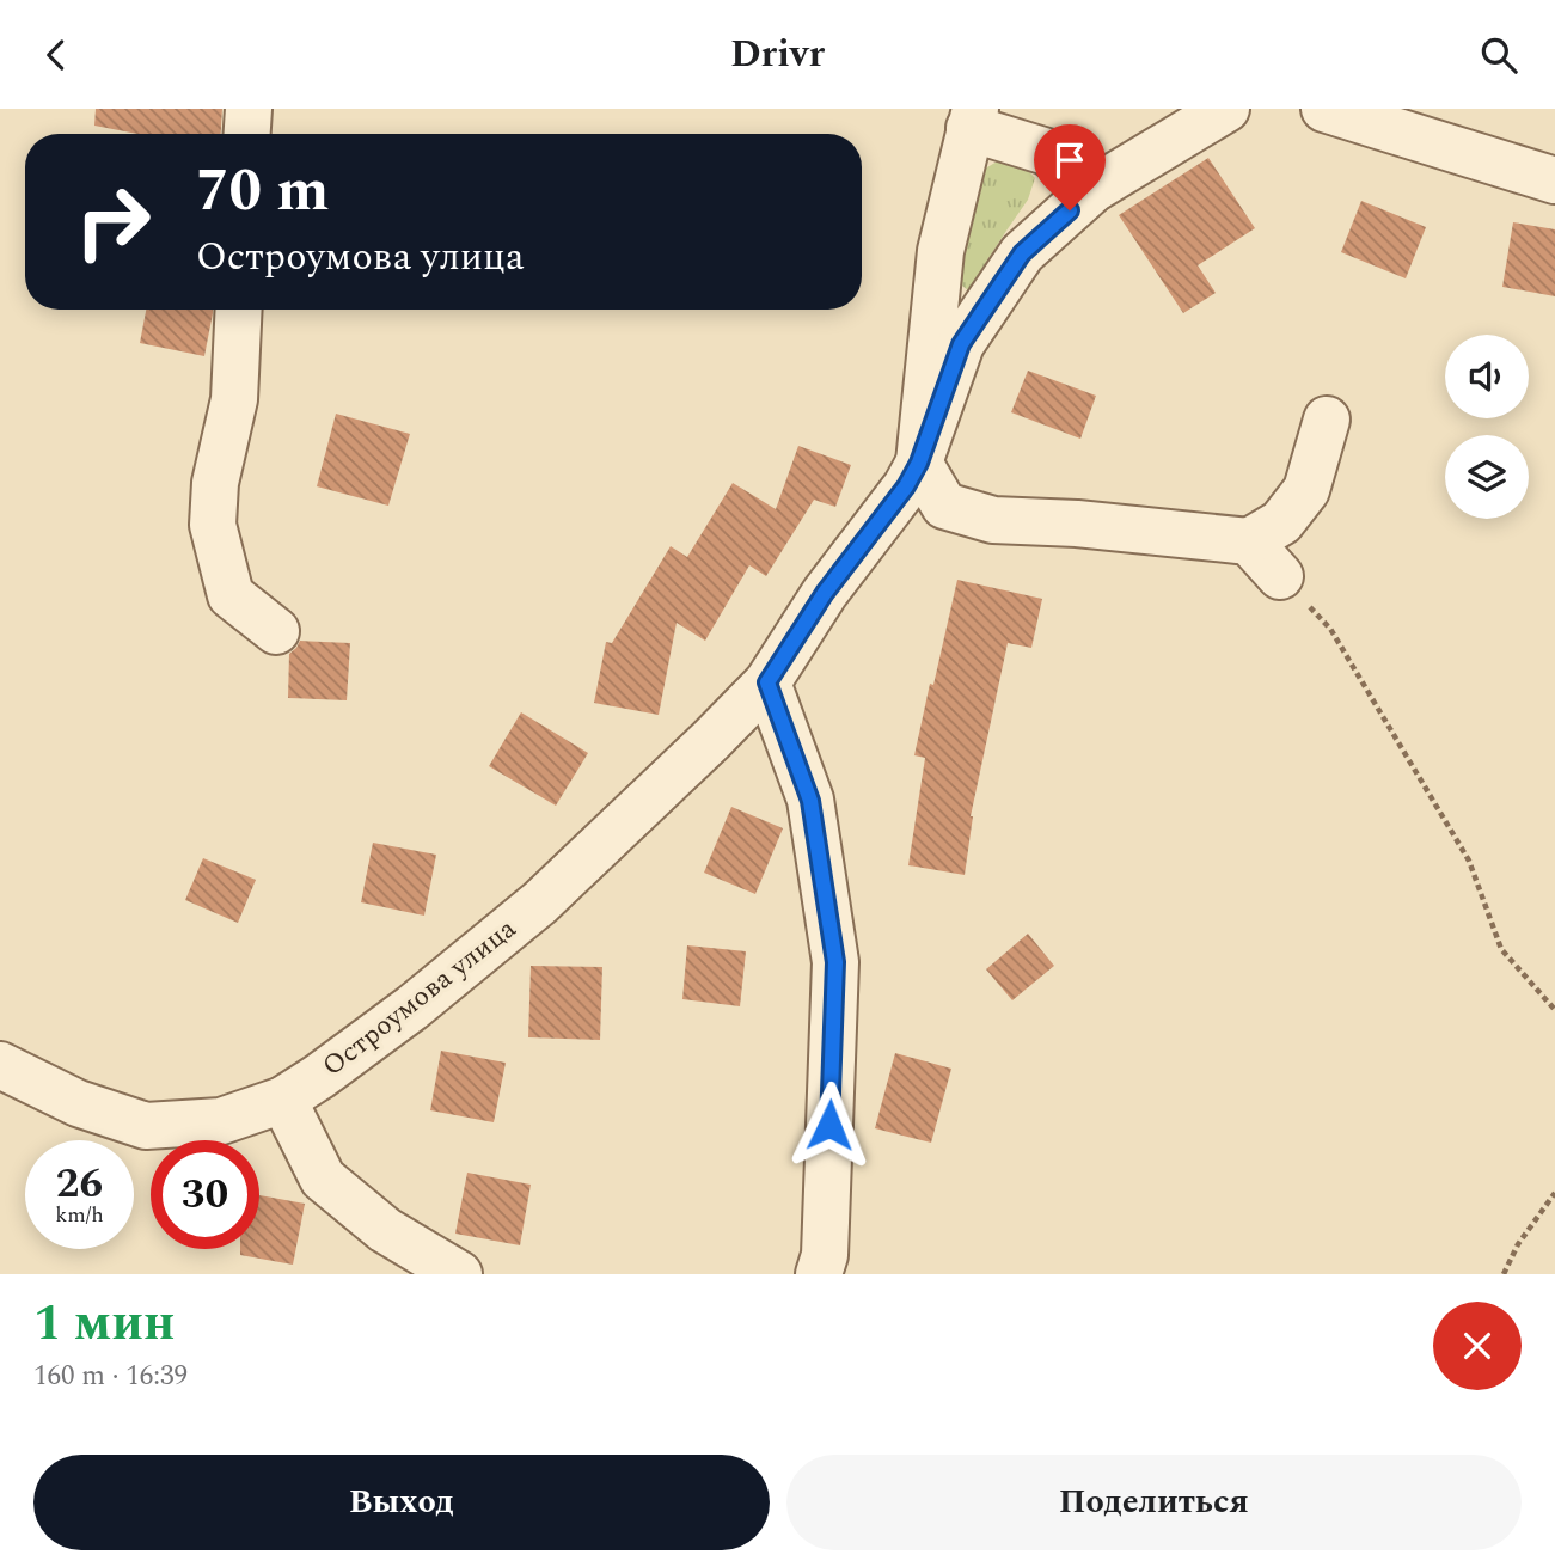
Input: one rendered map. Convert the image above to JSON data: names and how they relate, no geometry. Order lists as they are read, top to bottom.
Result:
{
  "streets": {
    "street": ["Остроумова улица"]
  },
  "page": {
    "header": "Drivr",
    "turn": ["70 m", "Остроумова улица"],
    "speed": "26 km/h",
    "limit": "30",
    "heading": ["1 мин", "160 m · 16:39"],
    "buttons": ["Выход", "Поделиться"]
  }
}
